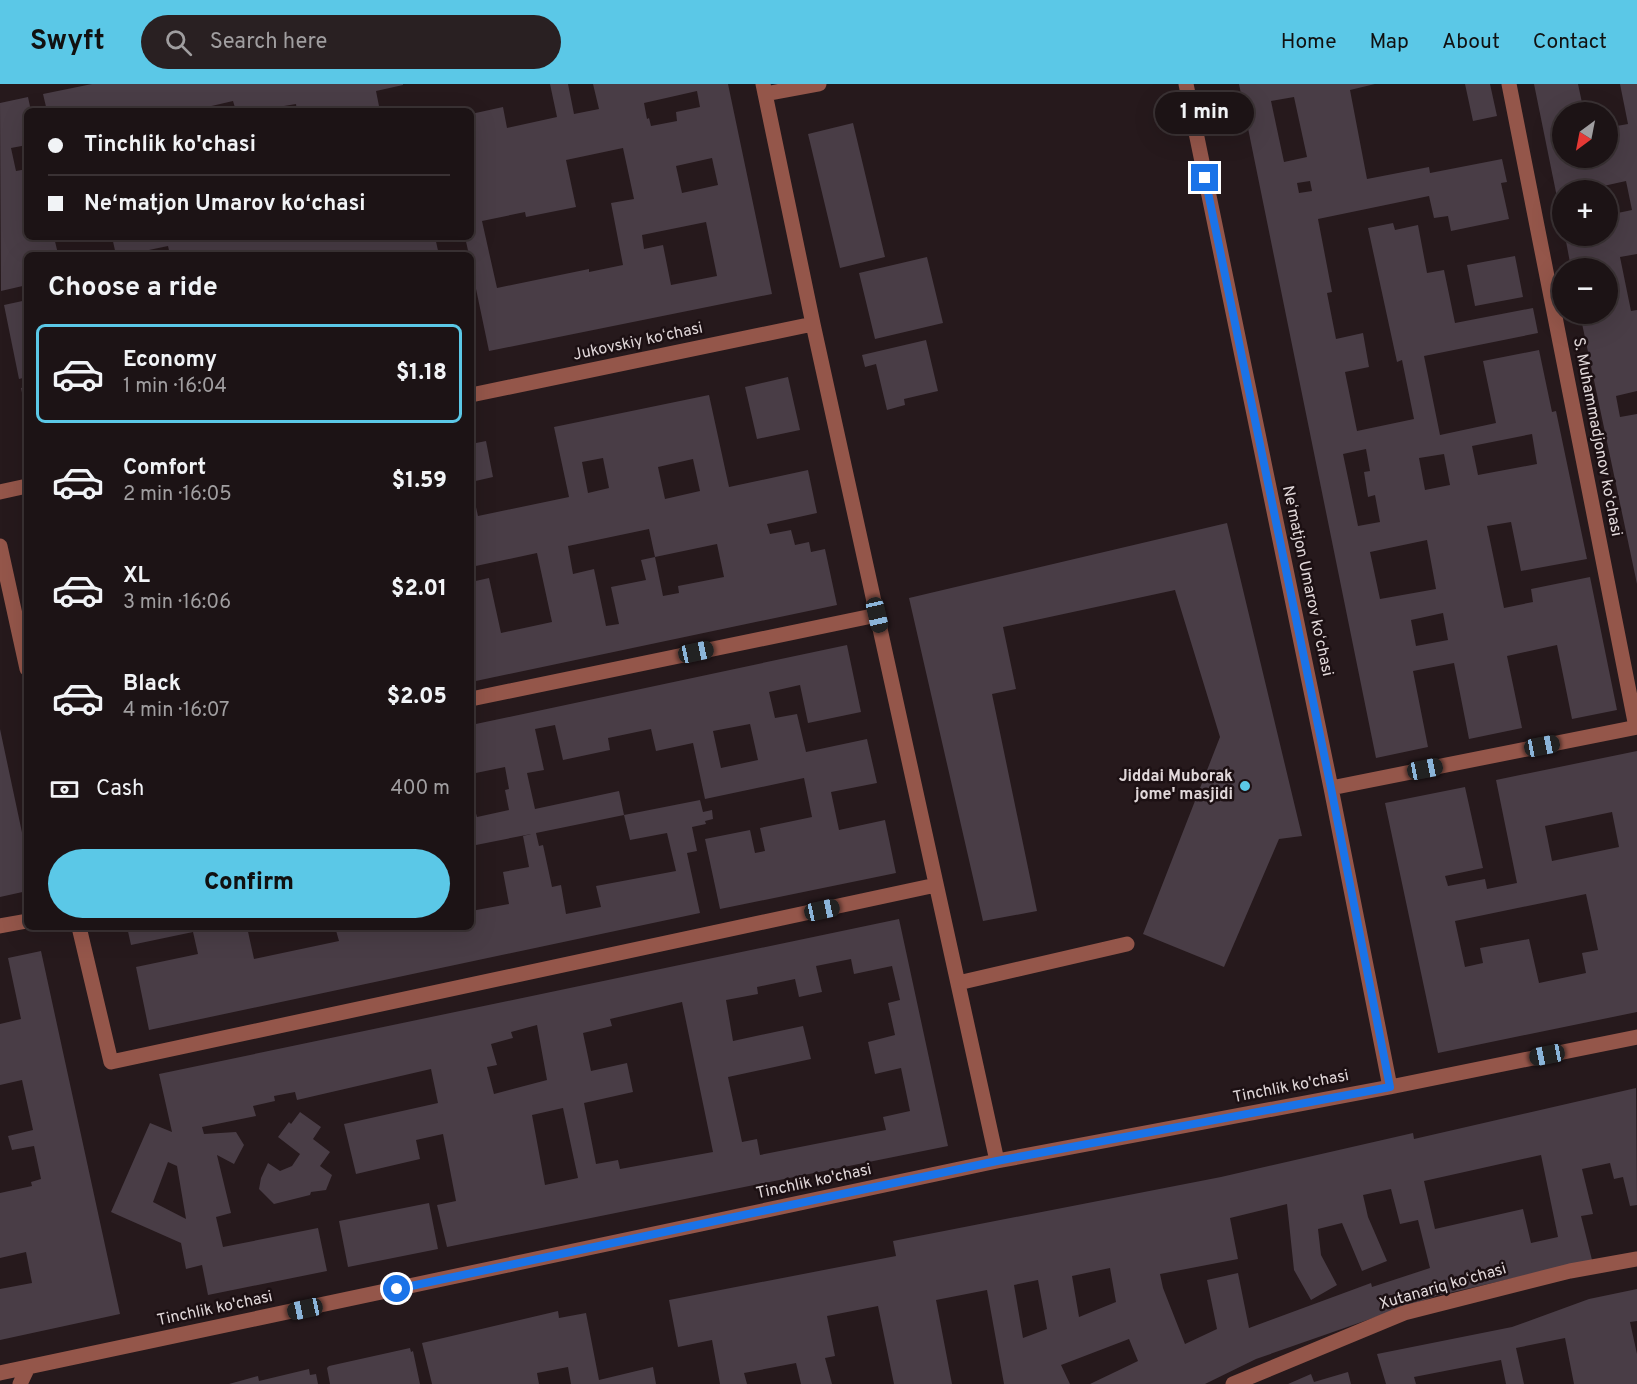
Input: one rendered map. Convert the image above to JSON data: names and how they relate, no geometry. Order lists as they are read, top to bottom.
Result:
{
  "streets": {
    "street": [
      "Jukovskiy koʻchasi",
      "S. Muhammadjonov koʻchasi",
      "Neʻmatjon Umarov koʻchasi",
      "Tinchlik ko'chasi",
      "Xutanariq koʻchasi"
    ]
  },
  "crossings": [
    ["Neʻmatjon Umarov koʻchasi", "Tinchlik ko'chasi"]
  ],
  "places": ["Jiddai Muborak jome' masjidi"],
  "north": "bottom left",
  "page": {
    "header": "Swyft",
    "search": "Search here",
    "nav": [
      "Home",
      "Map",
      "About",
      "Contact"
    ],
    "bubble": "1 min",
    "map_buttons": ["+", "−"],
    "banner": ["Tinchlik ko'chasi", "Neʻmatjon Umarov koʻchasi"],
    "heading": "Choose a ride",
    "list": [
      {
        "name": "Economy",
        "note": "1 min · 16:04",
        "value": "$1.18"
      },
      {
        "name": "Comfort",
        "note": "2 min · 16:05",
        "value": "$1.59"
      },
      {
        "name": "XL",
        "note": "3 min · 16:06",
        "value": "$2.01"
      },
      {
        "name": "Black",
        "note": "4 min · 16:07",
        "value": "$2.05"
      }
    ],
    "pay": ["Cash", "400 m"],
    "buttons": "Confirm"
  }
}
